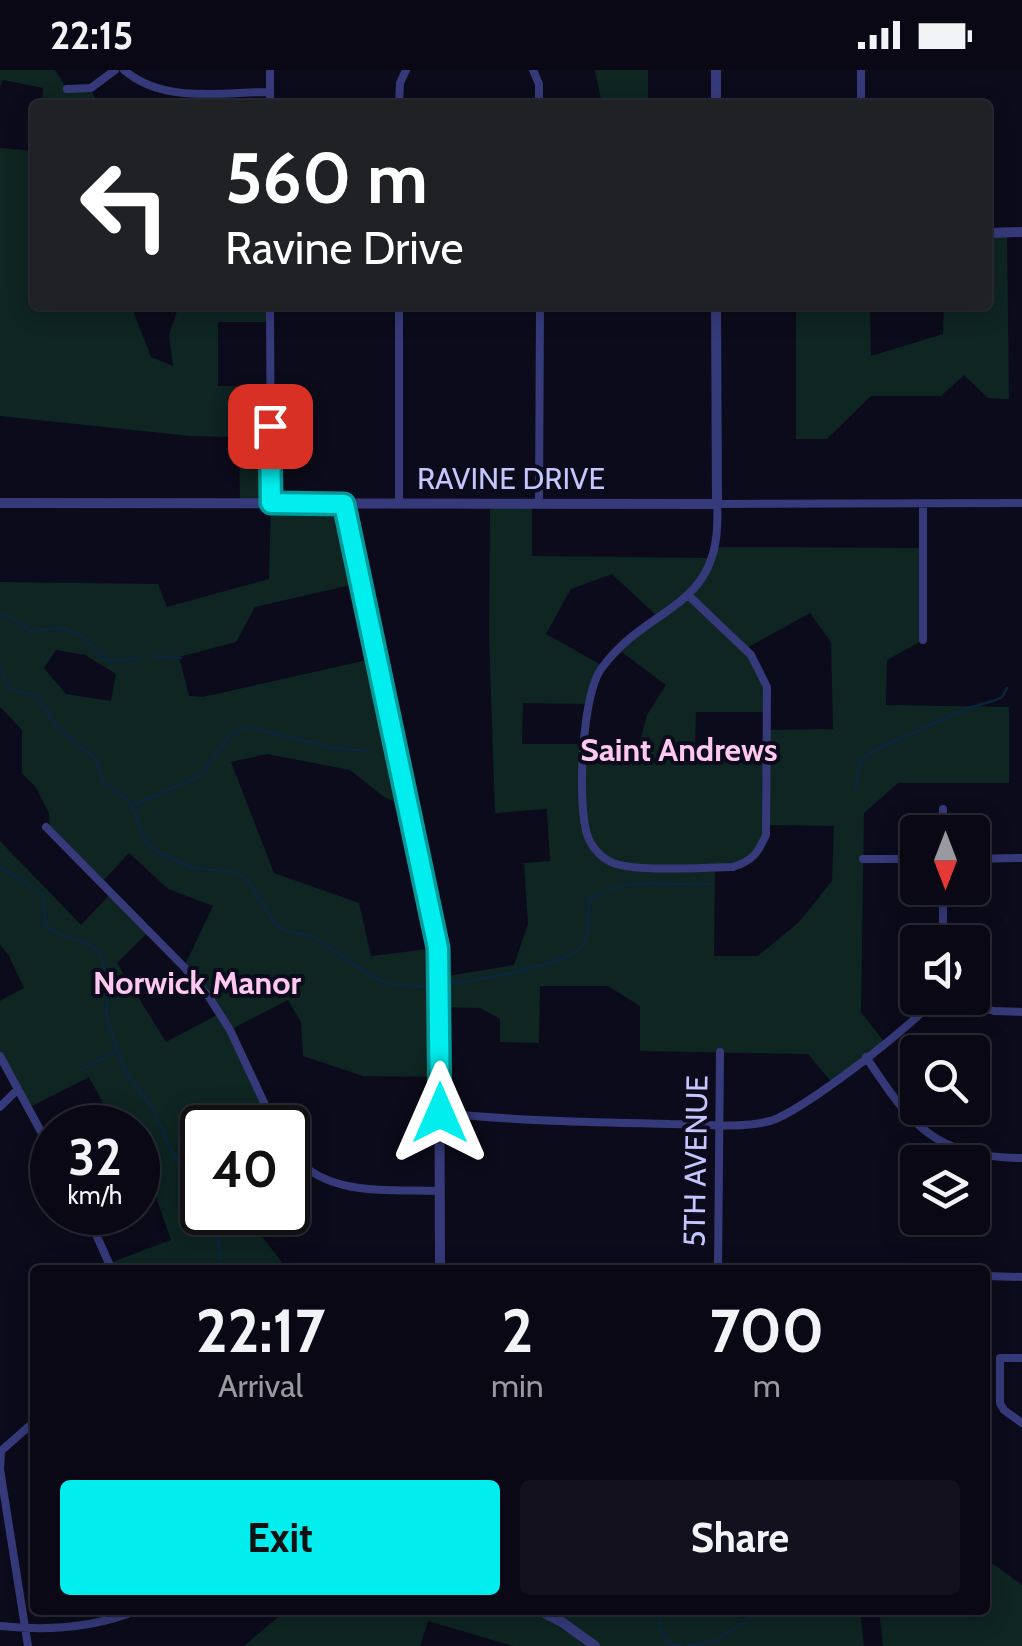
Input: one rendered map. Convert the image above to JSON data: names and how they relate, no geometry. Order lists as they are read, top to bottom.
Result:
{
  "streets": {
    "street": ["RAVINE DRIVE", "5TH AVENUE"]
  },
  "districts": ["Saint Andrews", "Norwick Manor"],
  "north": "bottom",
  "page": {
    "status": "22:15",
    "turn": ["560 m", "Ravine Drive"],
    "speed": "32 km/h",
    "limit": "40",
    "eta": [
      "22:17",
      "Arrival",
      "2",
      "min",
      "700",
      "m"
    ],
    "buttons": ["Exit", "Share"]
  }
}
